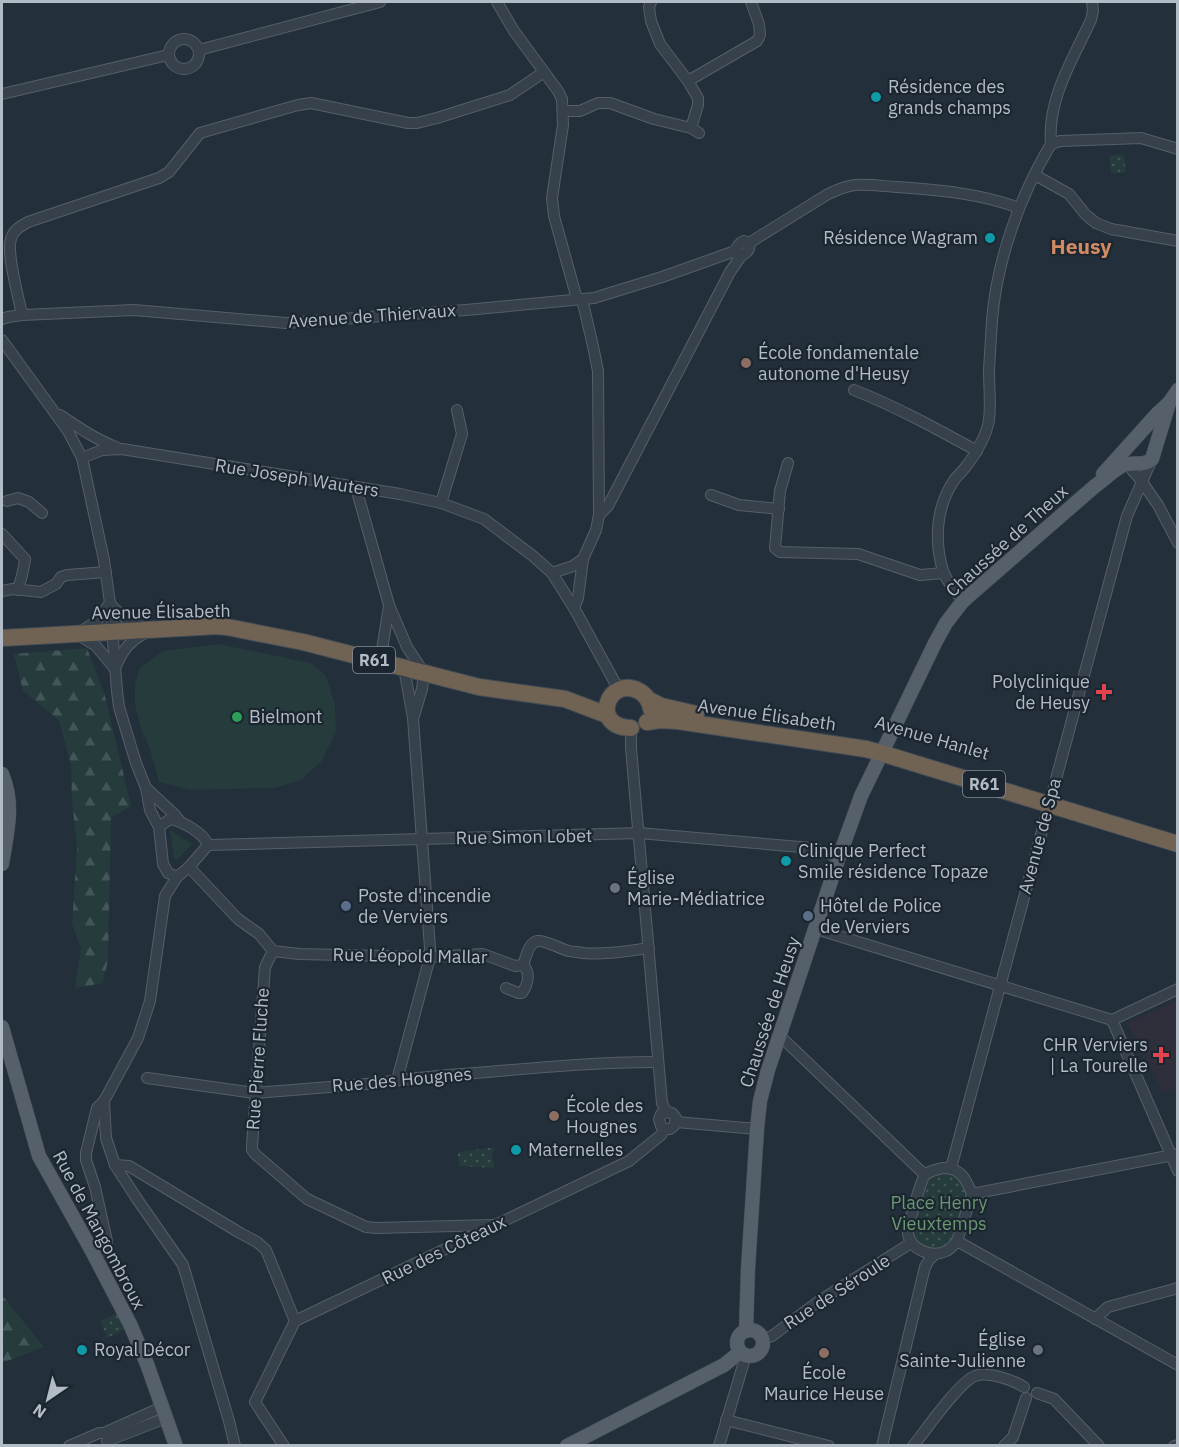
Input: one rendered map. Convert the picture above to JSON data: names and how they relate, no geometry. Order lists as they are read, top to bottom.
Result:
{
  "streets": {
    "highway": ["Avenue Élisabeth", "R61", "Avenue Hanlet"],
    "main road": ["Chaussée de Theux", "Chaussée de Heusy", "Rue de Mangombroux"],
    "street": [
      "Avenue de Thiervaux",
      "Rue Joseph Wauters",
      "Avenue de Spa",
      "Rue Simon Lobet",
      "Rue Léopold Mallar",
      "Rue Pierre Fluche",
      "Rue des Hougnes",
      "Rue des Côteaux",
      "Rue de Séroule"
    ]
  },
  "crossings": [
    ["Rue Joseph Wauters", "Avenue Élisabeth"],
    ["Rue Joseph Wauters", "R61"],
    ["Chaussée de Theux", "Avenue Élisabeth"],
    ["Chaussée de Theux", "Avenue Hanlet"],
    ["Chaussée de Theux", "Avenue de Spa"],
    ["Chaussée de Theux", "Chaussée de Heusy"],
    ["Avenue Élisabeth", "R61"],
    ["Avenue Élisabeth", "Avenue Hanlet"],
    ["Avenue Élisabeth", "Chaussée de Heusy"],
    ["Avenue Hanlet", "Avenue de Spa"],
    ["Avenue Hanlet", "Chaussée de Heusy"],
    ["Avenue de Spa", "Rue de Séroule"],
    ["Rue Simon Lobet", "Chaussée de Heusy"],
    ["Rue Léopold Mallar", "Rue Pierre Fluche"],
    ["Chaussée de Heusy", "Rue de Séroule"],
    ["Rue Pierre Fluche", "Rue des Hougnes"],
    ["Rue Pierre Fluche", "Rue des Côteaux"]
  ],
  "districts": ["Heusy"],
  "parks": ["Place Henry Vieuxtemps"],
  "places": {
    "other": [
      "Résidence des grands champs",
      "Résidence Wagram",
      "École fondamentale autonome d'Heusy",
      "Bielmont",
      "Clinique Perfect Smile résidence Topaze",
      "Église Marie-Médiatrice",
      "Poste d'incendie de Verviers",
      "Hôtel de Police de Verviers",
      "École des Hougnes",
      "Maternelles",
      "Royal Décor",
      "Église Sainte-Julienne",
      "École Maurice Heuse"
    ],
    "health": ["Polyclinique de Heusy", "CHR Verviers | La Tourelle"]
  },
  "north": "bottom left"
}
